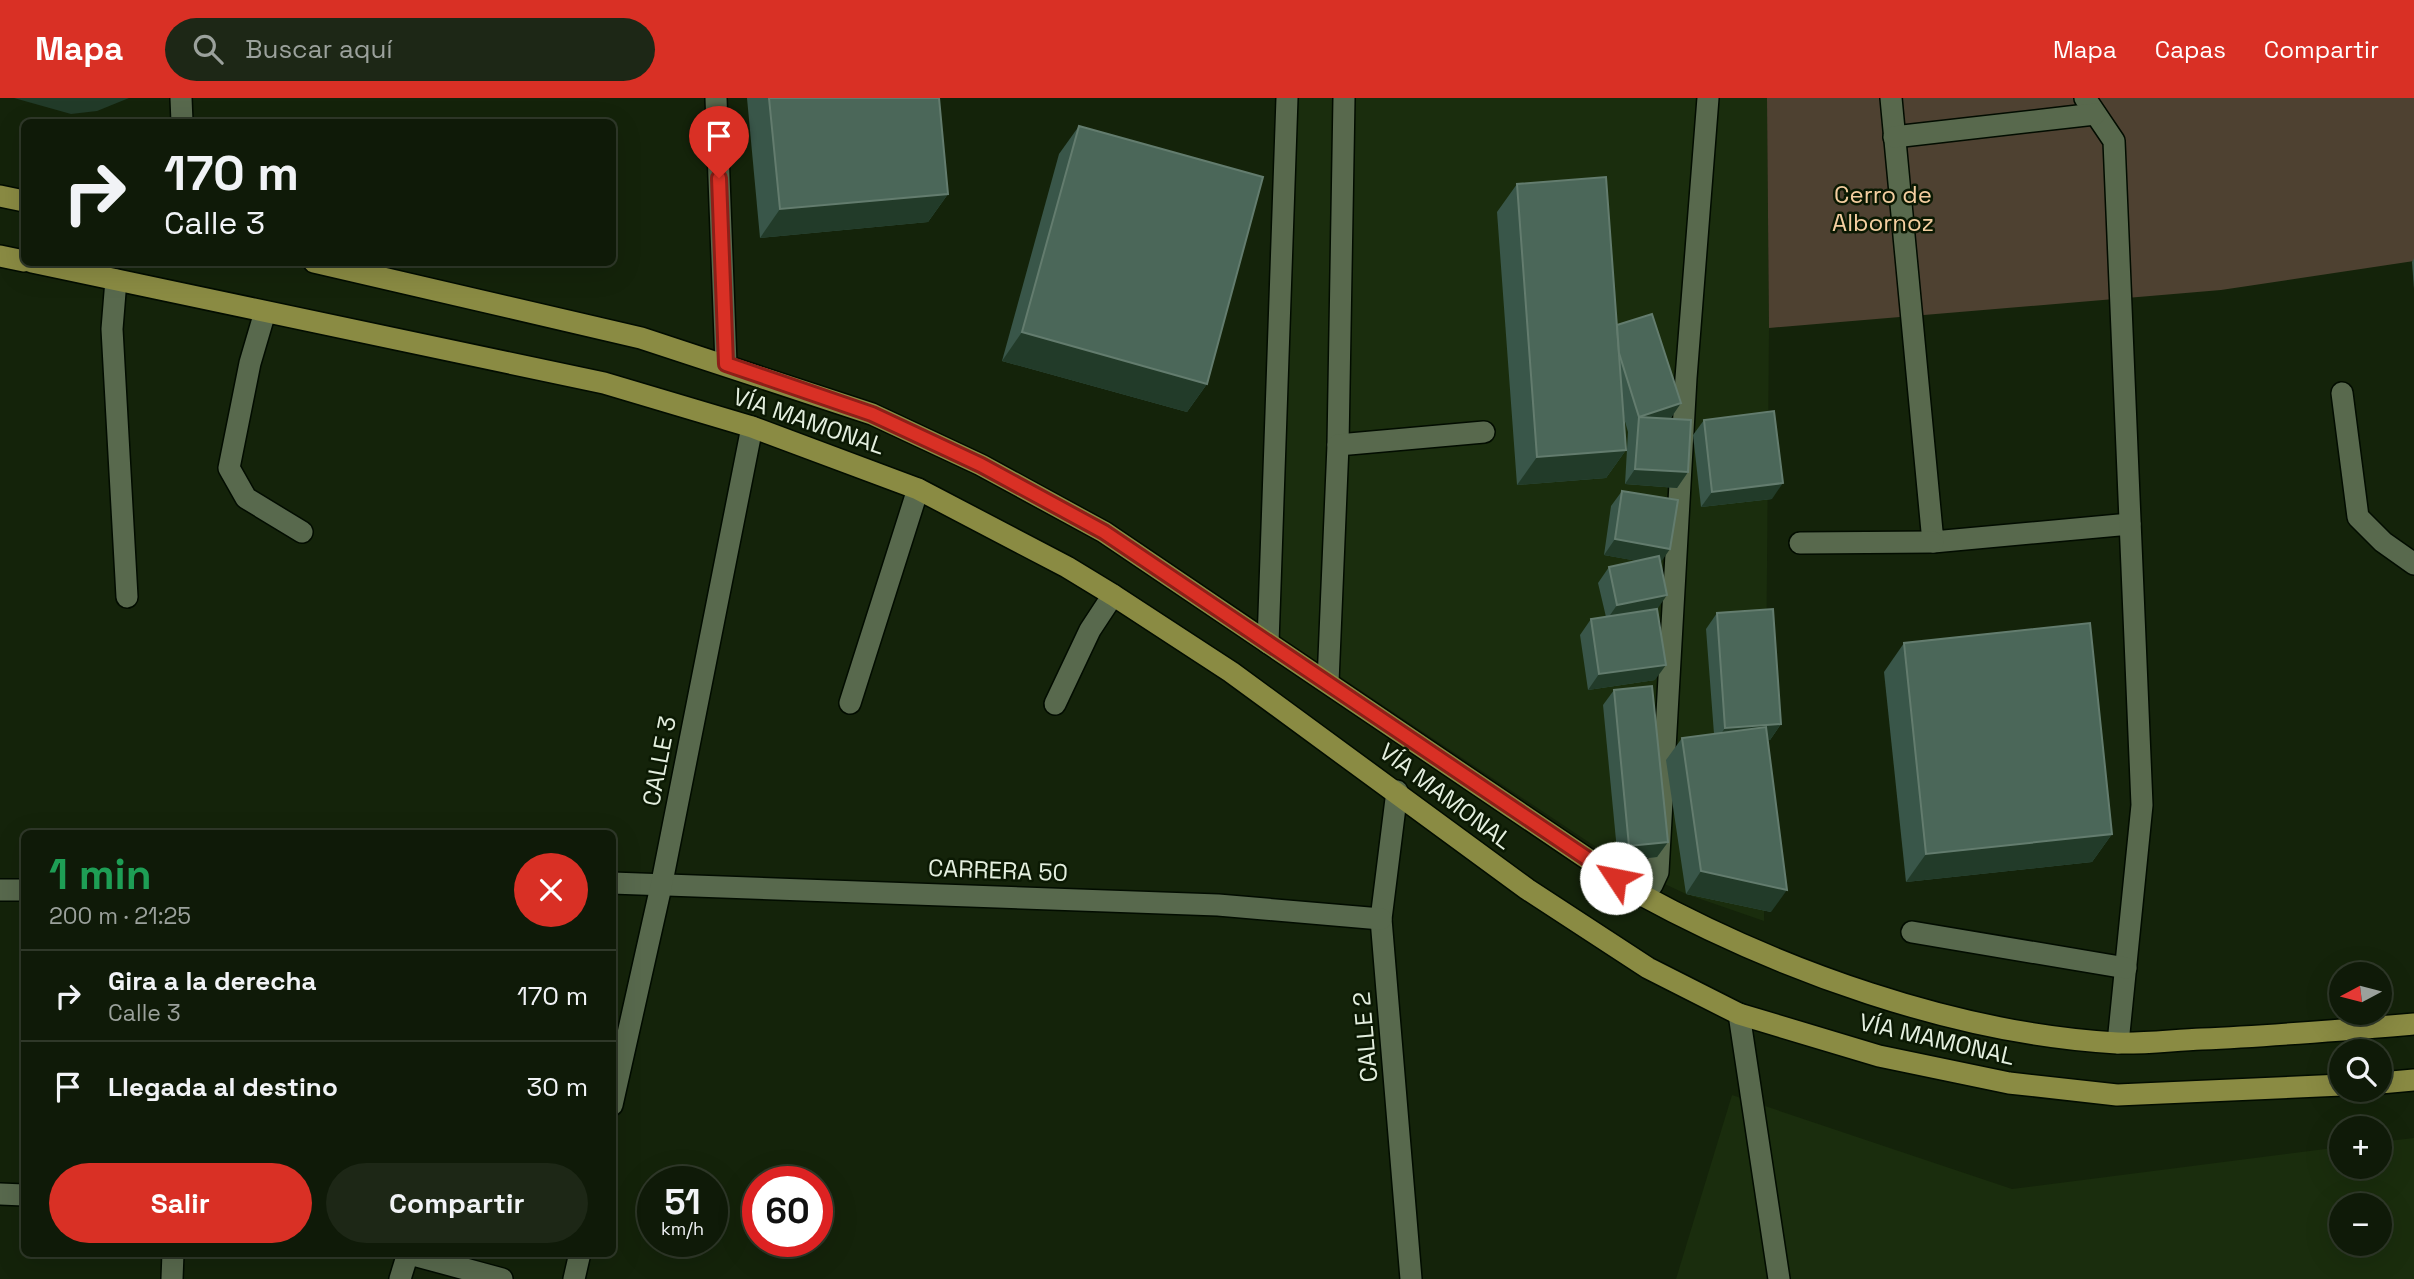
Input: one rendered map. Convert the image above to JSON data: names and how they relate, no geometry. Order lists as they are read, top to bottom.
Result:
{
  "streets": {
    "main road": ["VÍA MAMONAL"],
    "street": ["CALLE 3", "CARRERA 50", "CALLE 2"]
  },
  "crossings": [
    ["VÍA MAMONAL", "CALLE 3"],
    ["VÍA MAMONAL", "CALLE 2"],
    ["CALLE 3", "CARRERA 50"],
    ["CARRERA 50", "CALLE 2"]
  ],
  "parks": ["Cerro de Albornoz"],
  "north": "left",
  "page": {
    "header": "Mapa",
    "search": "Buscar aquí",
    "nav": ["Mapa", "Capas", "Compartir"],
    "turn": ["170 m", "Calle 3"],
    "heading": ["1 min", "200 m · 21:25"],
    "list": [
      {
        "name": "Gira a la derecha",
        "note": "Calle 3",
        "value": "170 m"
      },
      {
        "name": "Llegada al destino",
        "value": "30 m"
      }
    ],
    "map_buttons": ["+", "−"],
    "buttons": ["Salir", "Compartir"],
    "speed": "51 km/h",
    "limit": "60"
  }
}
